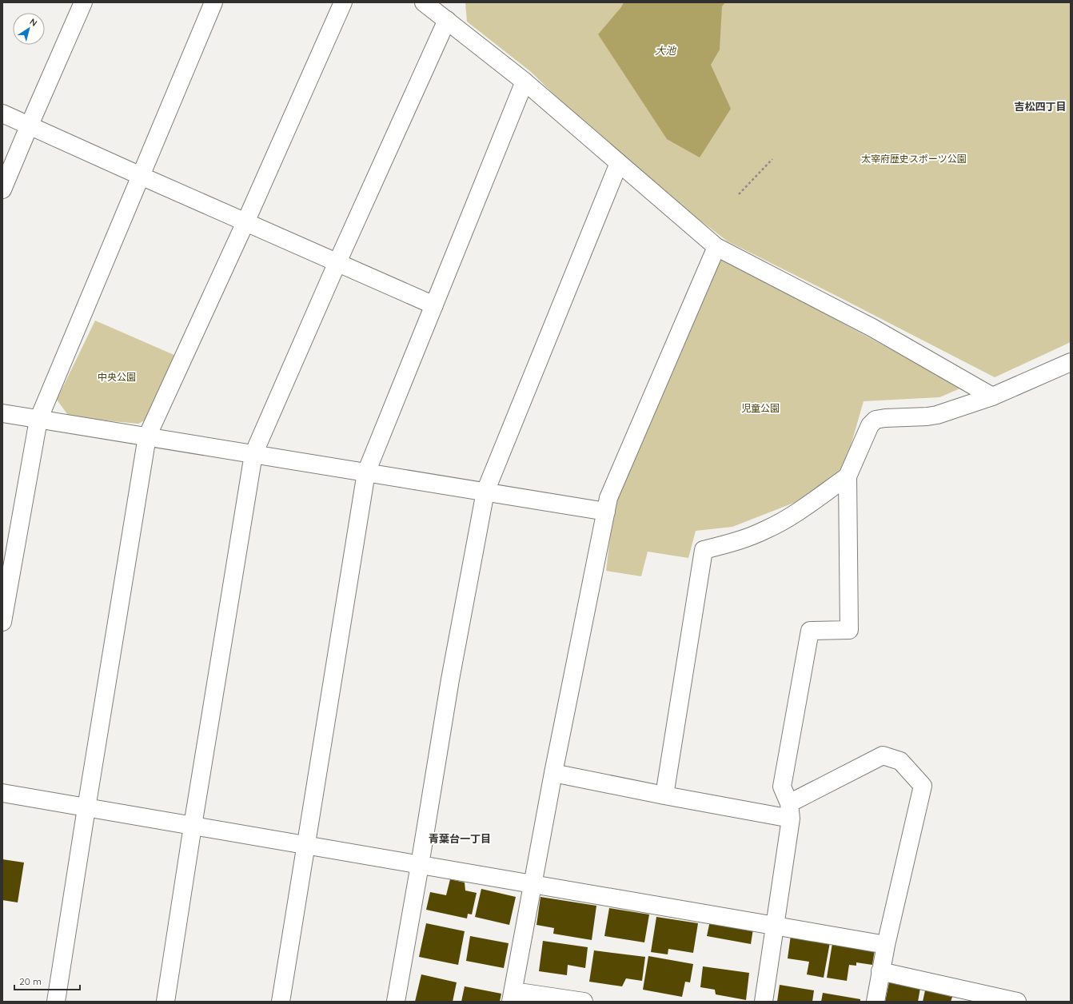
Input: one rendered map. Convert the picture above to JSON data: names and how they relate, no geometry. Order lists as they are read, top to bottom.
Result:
{
  "districts": ["吉松四丁目", "青葉台一丁目"],
  "water": ["大池"],
  "parks": ["太宰府歴史スポーツ公園", "中央公園", "児童公園"],
  "scale_bar": "20 m",
  "north": "top right"
}
